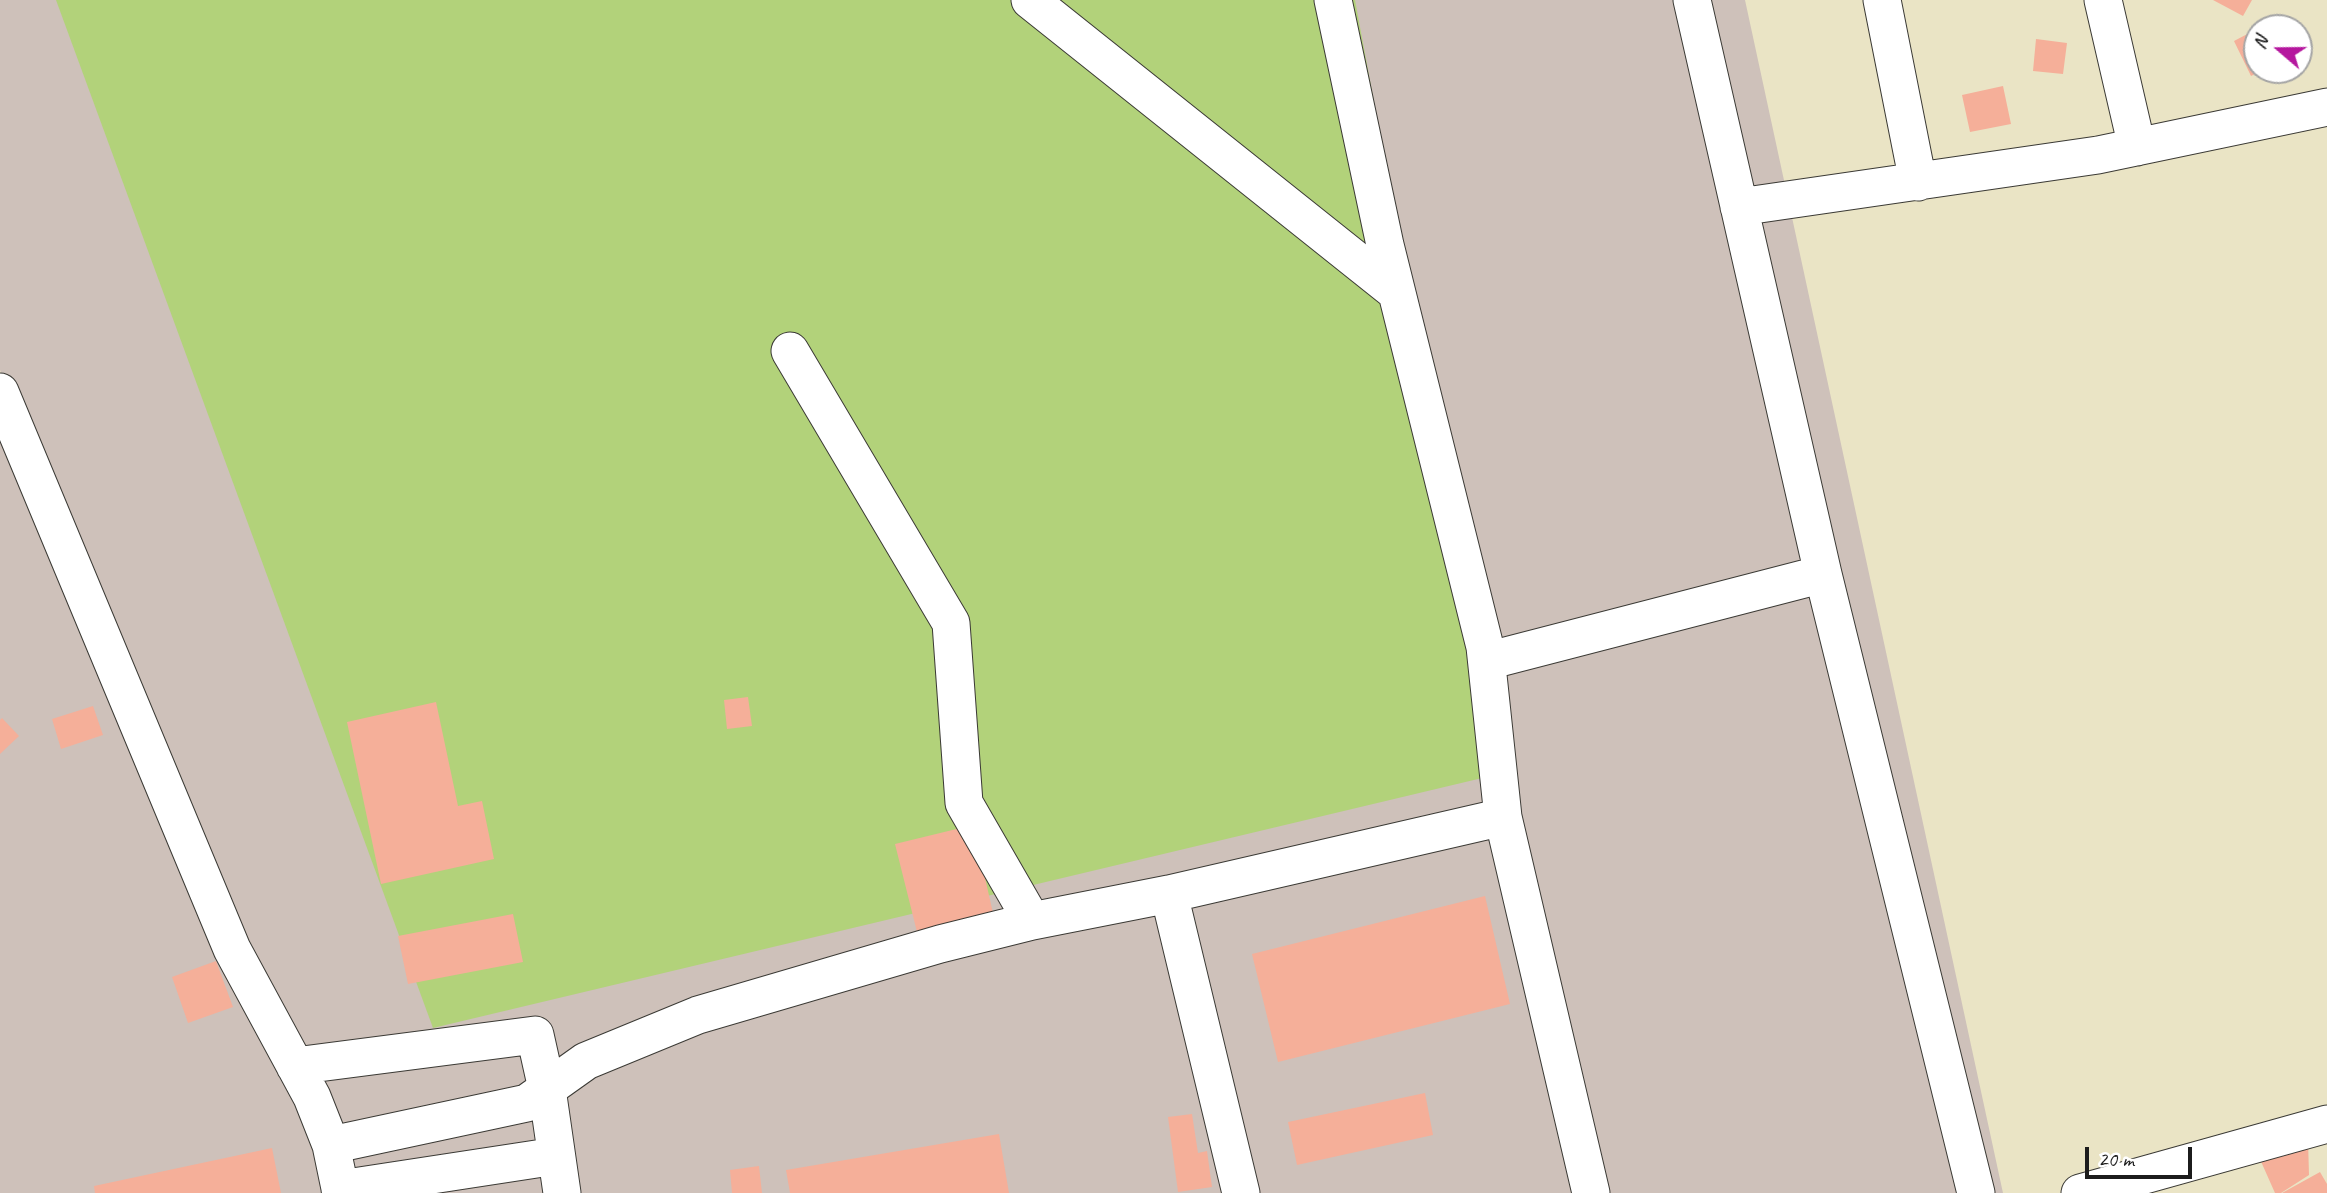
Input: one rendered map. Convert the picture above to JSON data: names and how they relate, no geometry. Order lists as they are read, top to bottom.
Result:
{
  "scale_bar": "20 m",
  "north": "left"
}
